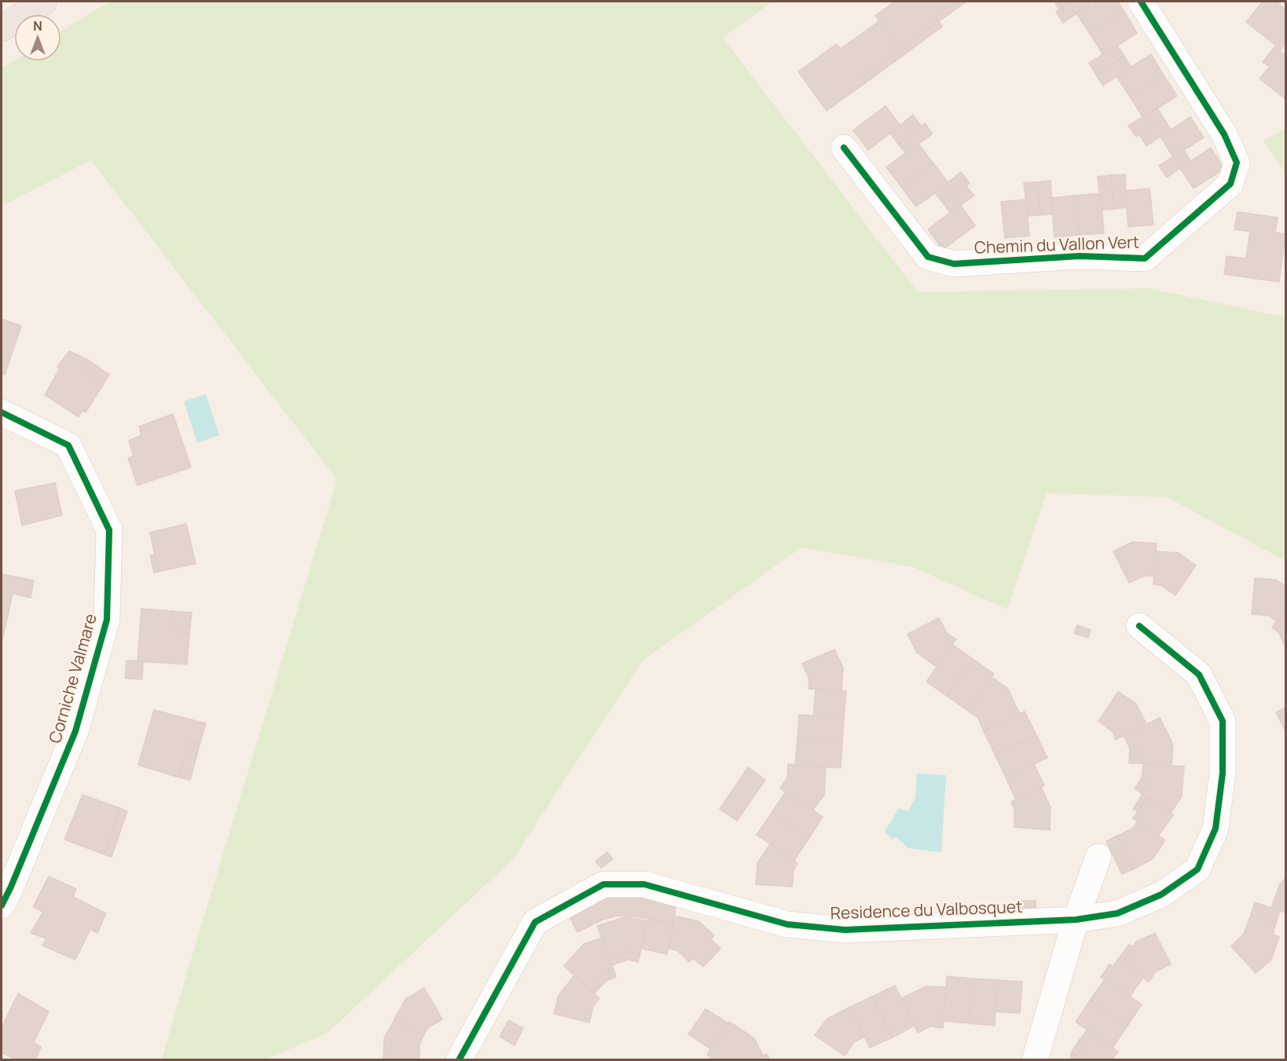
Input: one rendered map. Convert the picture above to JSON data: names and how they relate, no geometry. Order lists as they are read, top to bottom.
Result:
{
  "streets": {
    "street": ["Chemin du Vallon Vert", "Corniche Valmare", "Residence du Valbosquet"]
  },
  "north": "top"
}
